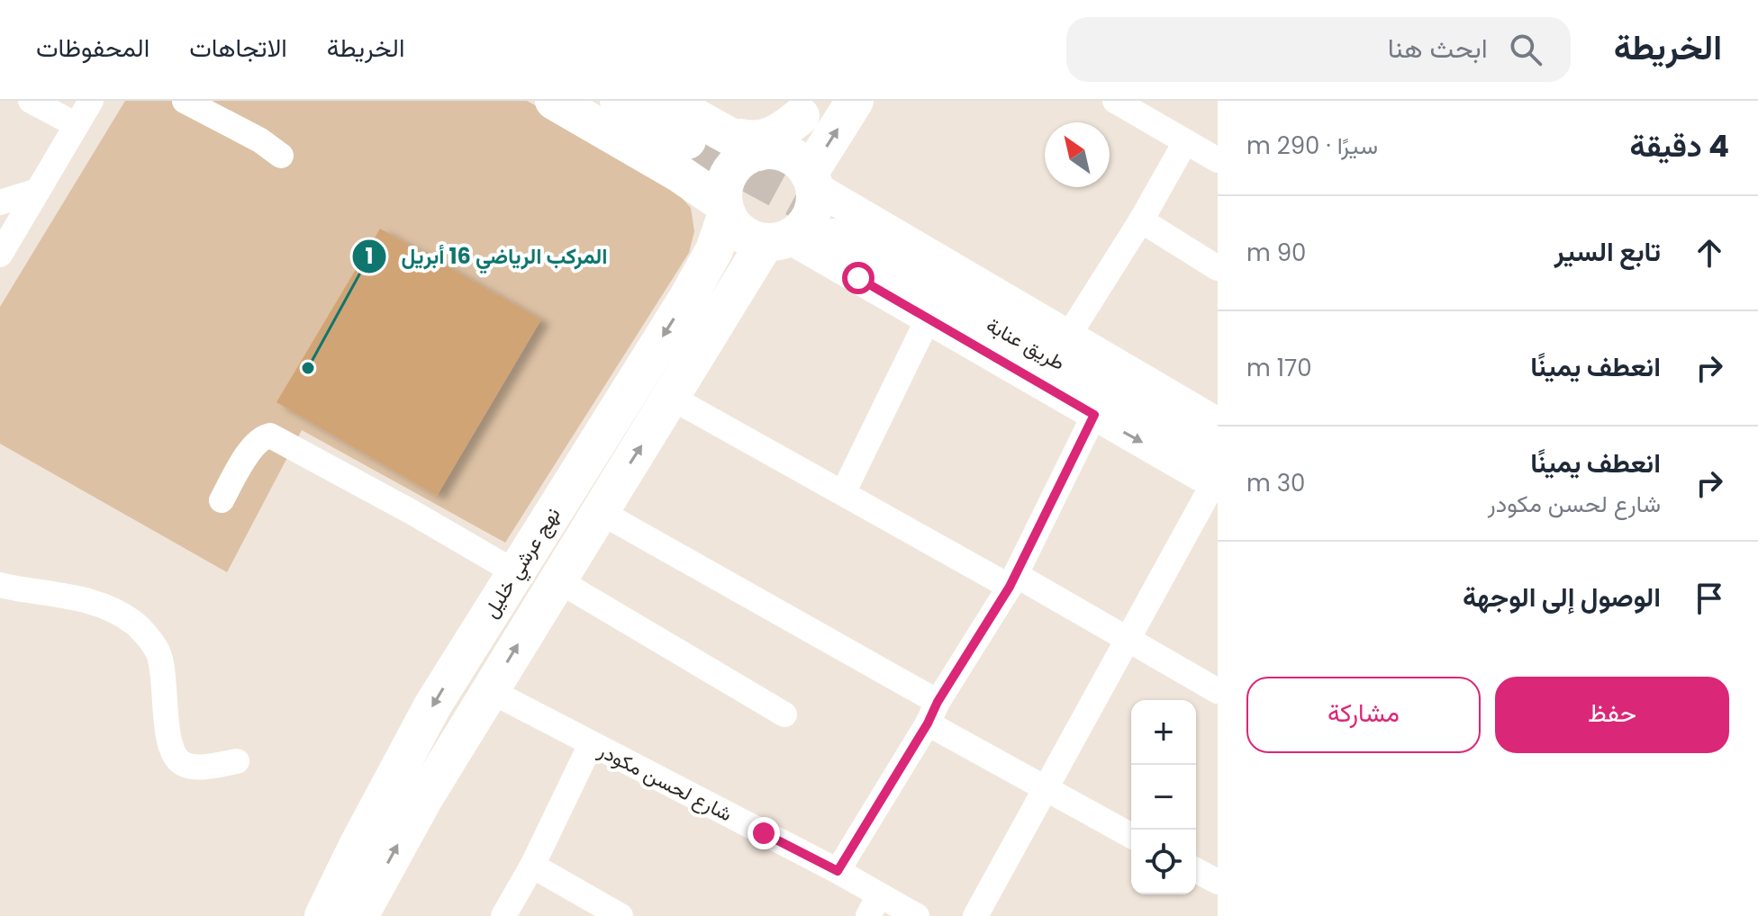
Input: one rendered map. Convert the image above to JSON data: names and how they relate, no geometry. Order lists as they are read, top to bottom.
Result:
{
  "streets": {
    "highway": ["طريق عنابة", "نهج عرشي خليل"],
    "street": ["شارع لحسن مكودر"]
  },
  "crossings": [
    ["نهج عرشي خليل", "شارع لحسن مكودر"]
  ],
  "places": ["المركب الرياضي 16 أبريل"],
  "north": "top left",
  "page": {
    "header": "الخريطة",
    "search": "ابحث هنا",
    "nav": ["الخريطة", "الاتجاهات", "المحفوظات"],
    "heading": ["4 دقيقة", "سيرًا · 290 m"],
    "list": [
      ["تابع السير", "90 m"],
      ["انعطف يمينًا", "170 m"],
      ["انعطف يمينًا", "شارع لحسن مكودر", "30 m"],
      "الوصول إلى الوجهة"
    ],
    "buttons": ["حفظ", "مشاركة"],
    "map_buttons": ["+", "−"]
  }
}
